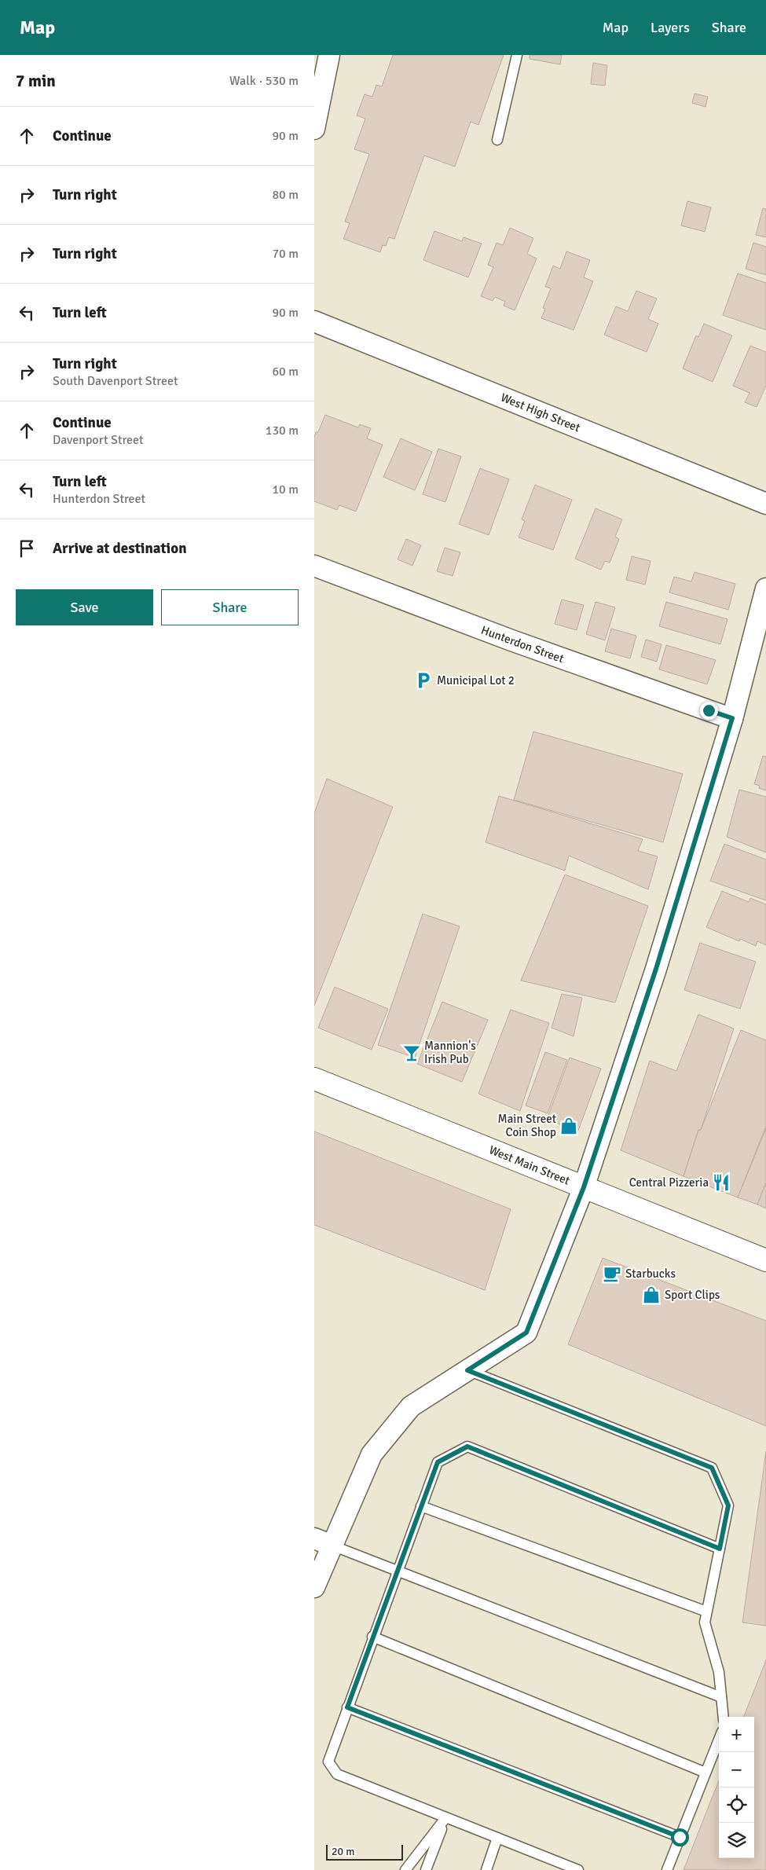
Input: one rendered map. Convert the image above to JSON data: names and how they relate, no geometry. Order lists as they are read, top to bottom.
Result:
{
  "streets": {
    "street": ["West High Street", "Hunterdon Street", "West Main Street"]
  },
  "places": {
    "parking": ["Municipal Lot 2"],
    "bar": ["Mannion's Irish Pub"],
    "shop": ["Main Street Coin Shop", "Sport Clips"],
    "restaurant": ["Central Pizzeria"],
    "cafe": ["Starbucks"]
  },
  "scale_bar": "20 m",
  "page": {
    "header": "Map",
    "nav": ["Map", "Layers", "Share"],
    "heading": ["7 min", "Walk · 530 m"],
    "list": [
      ["Continue", "90 m"],
      ["Turn right", "80 m"],
      ["Turn right", "70 m"],
      ["Turn left", "90 m"],
      ["Turn right", "South Davenport Street", "60 m"],
      ["Continue", "Davenport Street", "130 m"],
      ["Turn left", "Hunterdon Street", "10 m"],
      "Arrive at destination"
    ],
    "buttons": ["Save", "Share"],
    "map_buttons": ["+", "−"],
    "scale": "20 m"
  }
}
